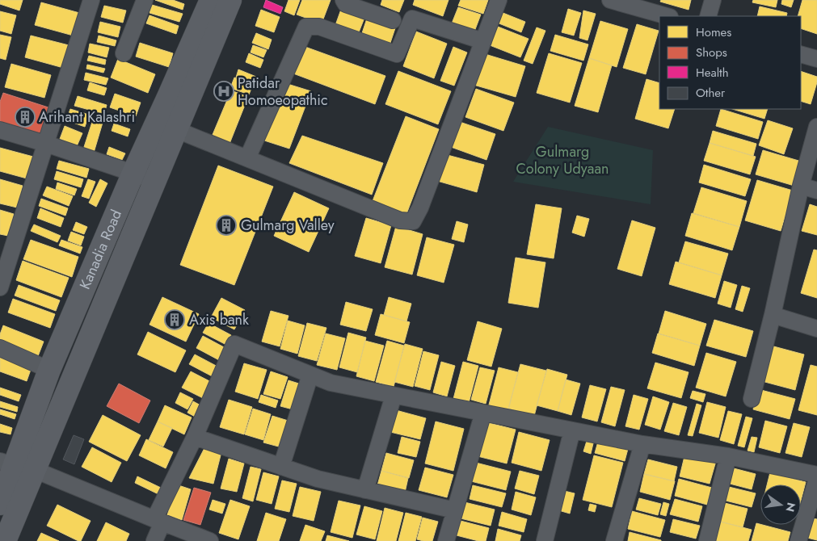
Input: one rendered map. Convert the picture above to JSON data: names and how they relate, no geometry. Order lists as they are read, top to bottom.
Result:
{
  "streets": {
    "main road": ["Kanadia Road"]
  },
  "parks": ["Gulmarg Colony Udyaan"],
  "places": {
    "hospital": ["Patidar Homoeopathic"],
    "building": ["Arihant Kalashri", "Gulmarg Valley", "Axis bank"]
  },
  "legend": [
    "Homes",
    "Shops",
    "Health",
    "Other"
  ],
  "north": "right"
}
